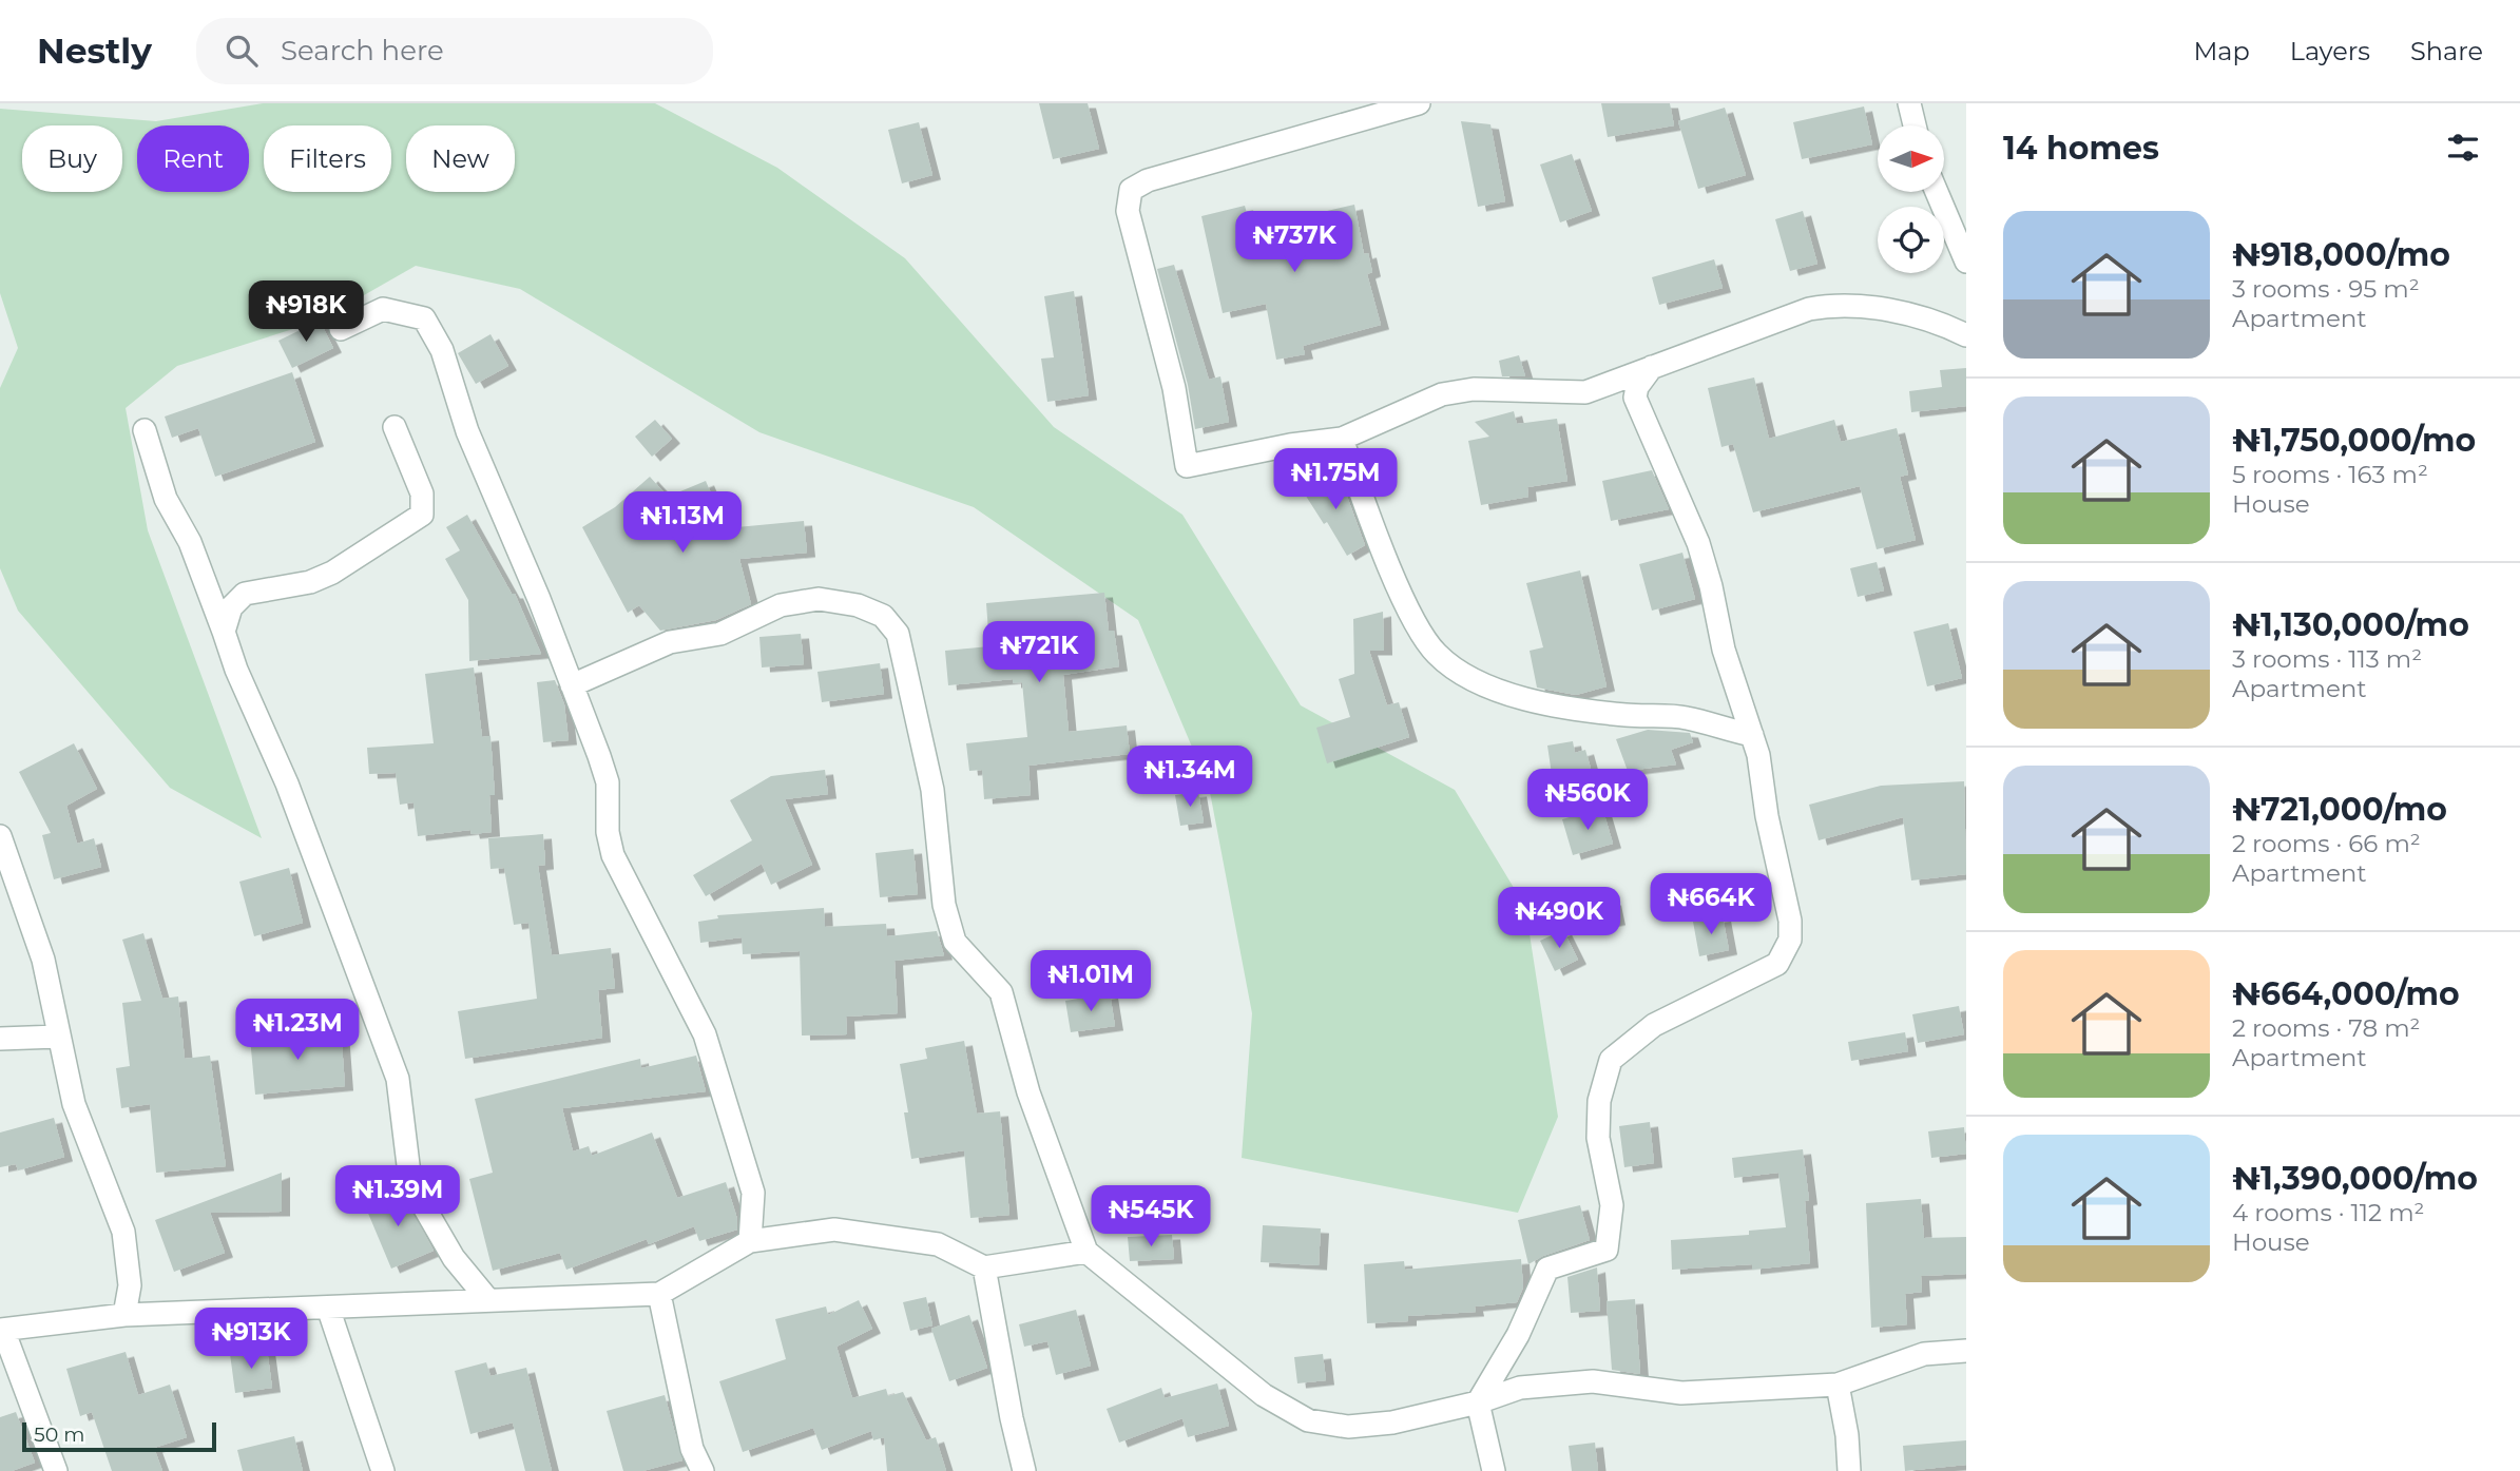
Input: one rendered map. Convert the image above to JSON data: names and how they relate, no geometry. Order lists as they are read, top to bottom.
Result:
{
  "scale_bar": "50 m",
  "north": "right",
  "page": {
    "header": "Nestly",
    "search": "Search here",
    "nav": ["Map", "Layers", "Share"],
    "heading": "14 homes",
    "chip": [
      "Buy",
      "Rent",
      "Filters",
      "New"
    ],
    "list": [
      {
        "name": "₦918,000/mo",
        "note": "3 rooms · 95 m² · Apartment"
      },
      {
        "name": "₦1,750,000/mo",
        "note": "5 rooms · 163 m² · House"
      },
      {
        "name": "₦1,130,000/mo",
        "note": "3 rooms · 113 m² · Apartment"
      },
      {
        "name": "₦721,000/mo",
        "note": "2 rooms · 66 m² · Apartment"
      },
      {
        "name": "₦664,000/mo",
        "note": "2 rooms · 78 m² · Apartment"
      },
      {
        "name": "₦1,390,000/mo",
        "note": "4 rooms · 112 m² · House"
      }
    ],
    "price": [
      "₦737K",
      "₦918K",
      "₦1.75M",
      "₦1.13M",
      "₦721K",
      "₦1.34M",
      "₦560K",
      "₦664K",
      "₦490K",
      "₦1.01M",
      "₦1.23M",
      "₦1.39M",
      "₦545K",
      "₦913K"
    ],
    "scale": "50 m"
  }
}
